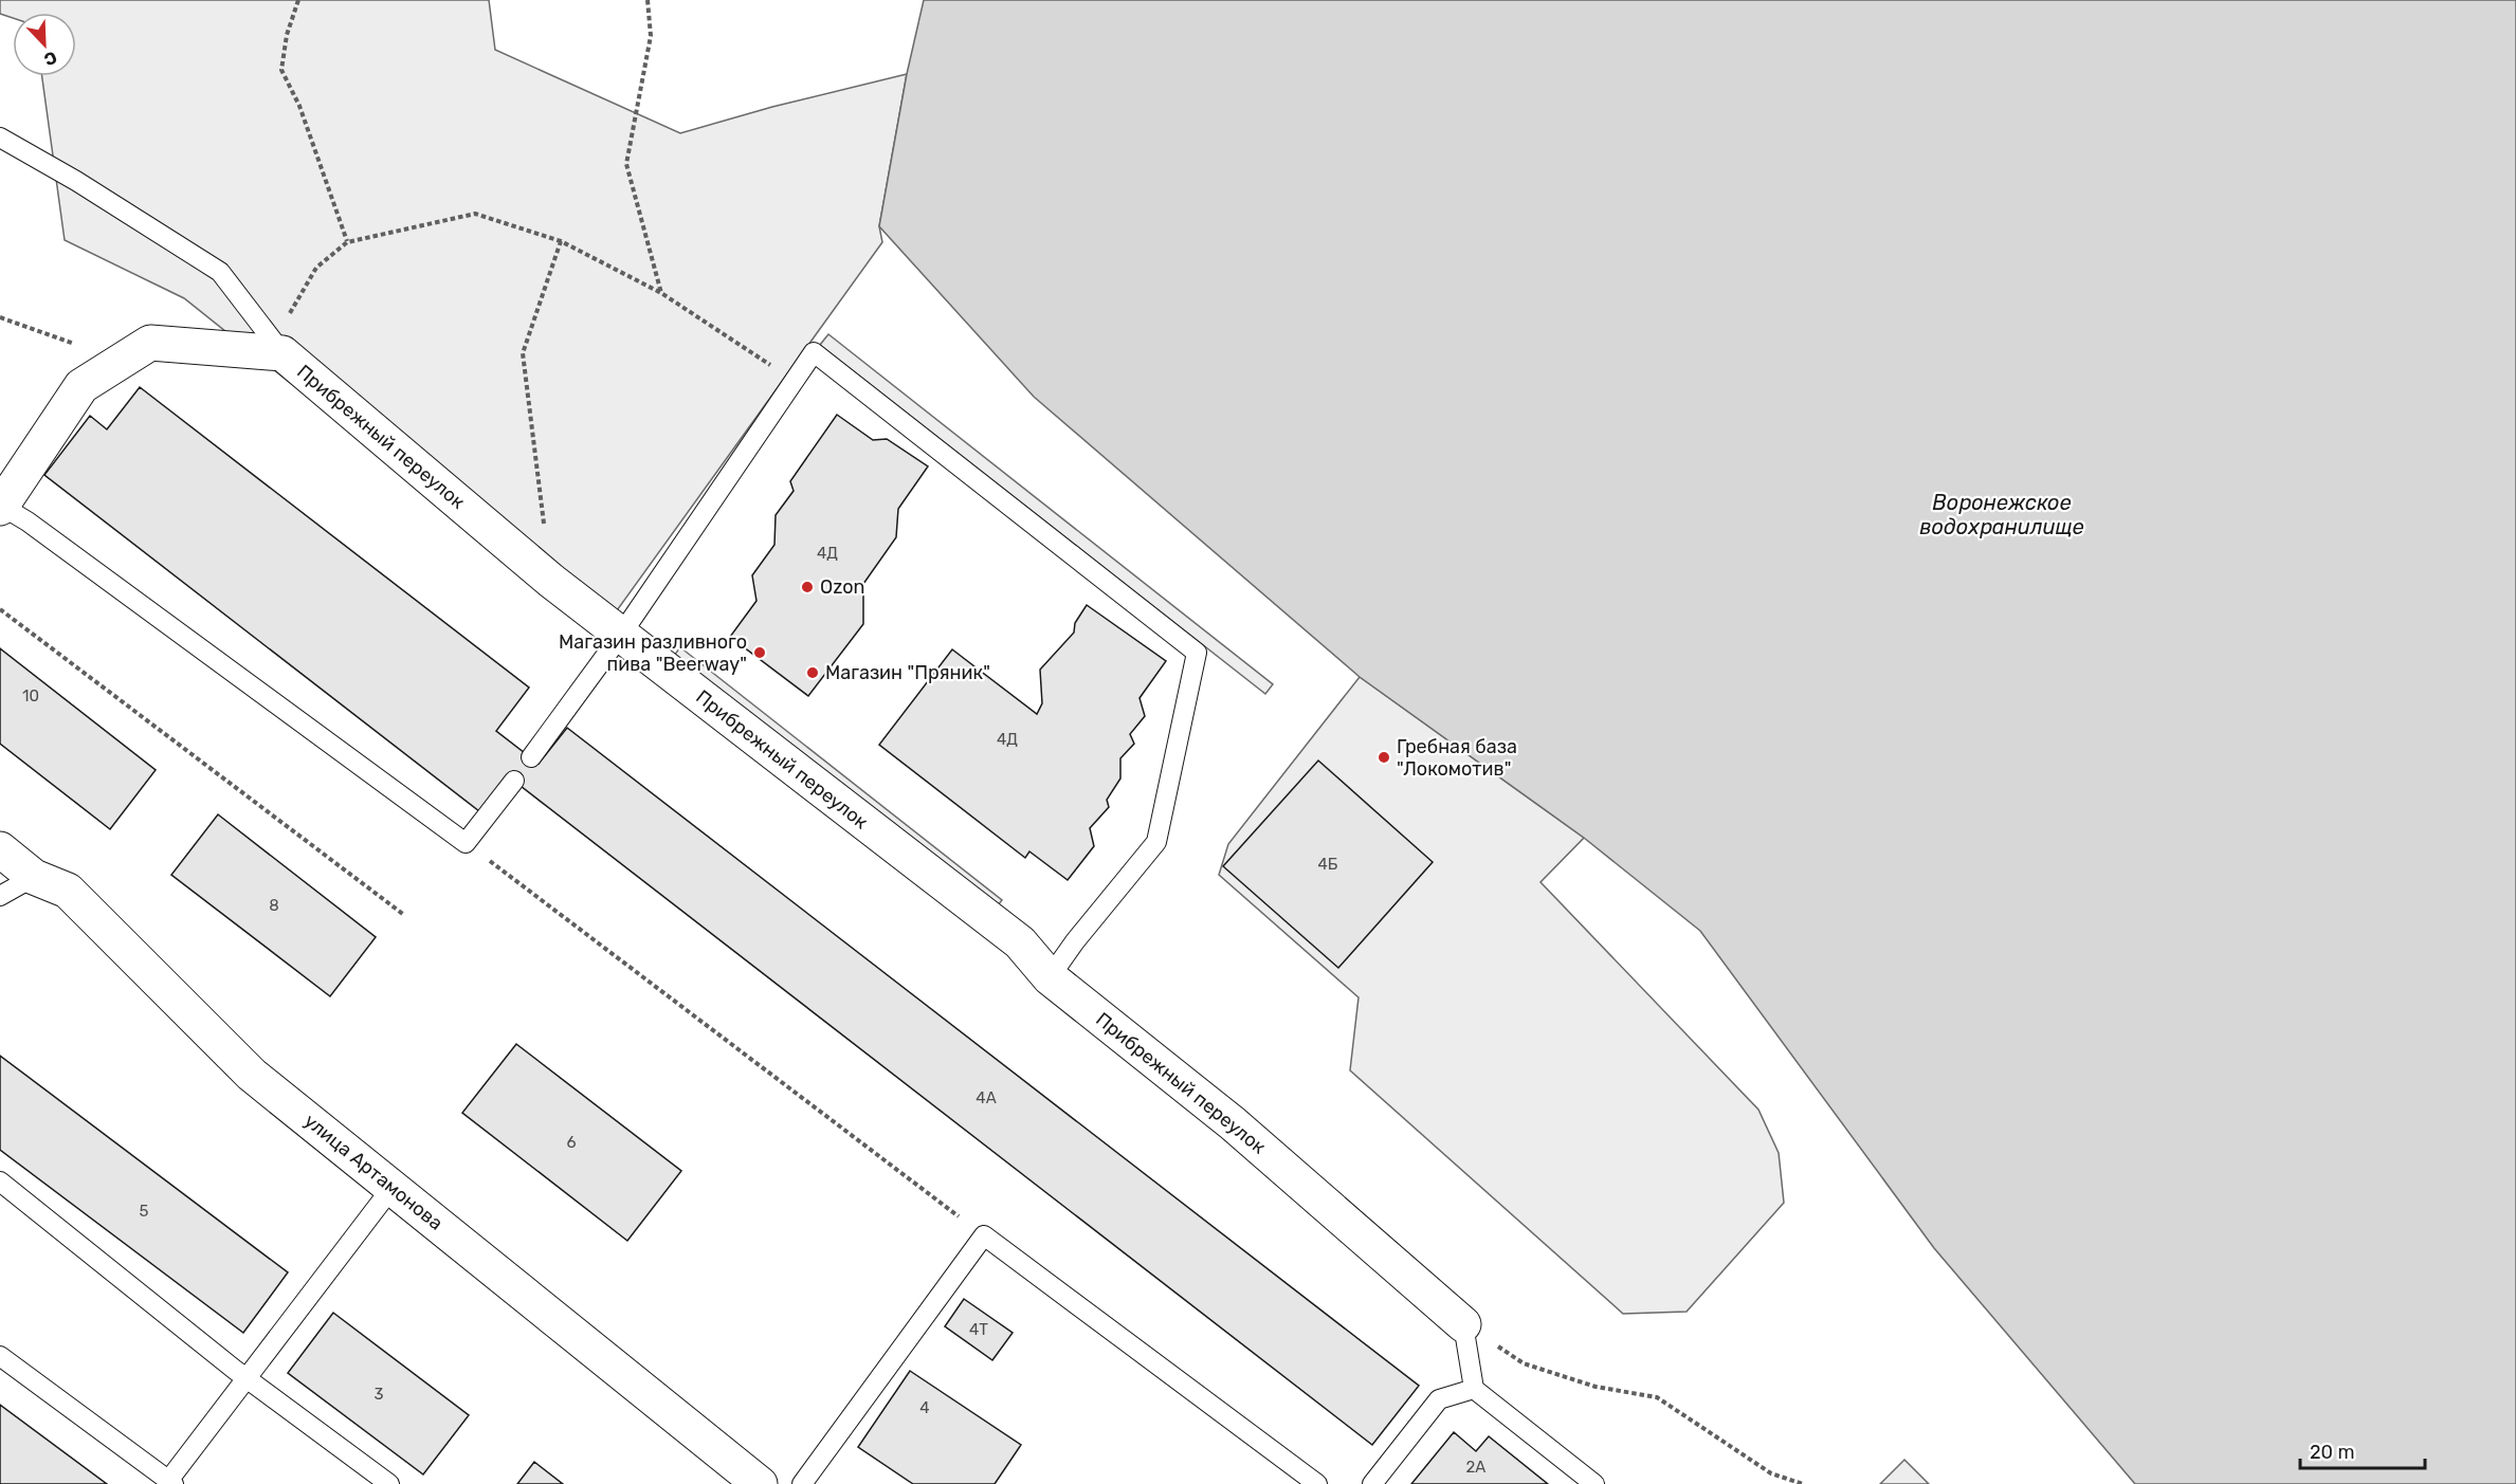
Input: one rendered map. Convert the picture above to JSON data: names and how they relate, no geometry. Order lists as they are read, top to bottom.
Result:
{
  "streets": {
    "street": ["Прибрежный переулок", "улица Артамонова"]
  },
  "water": ["Воронежское водохранилище"],
  "places": [
    "Ozon",
    "Магазин разливного пива \"Beerway\"",
    "Магазин \"Пряник\"",
    "Гребная база \"Локомотив\""
  ],
  "house_numbers": [
    "4Д",
    "10",
    "4Д",
    "4Б",
    "8",
    "4А",
    "6",
    "5",
    "4Т",
    "3",
    "4",
    "2А"
  ],
  "scale_bar": "20 m",
  "north": "bottom right"
}
